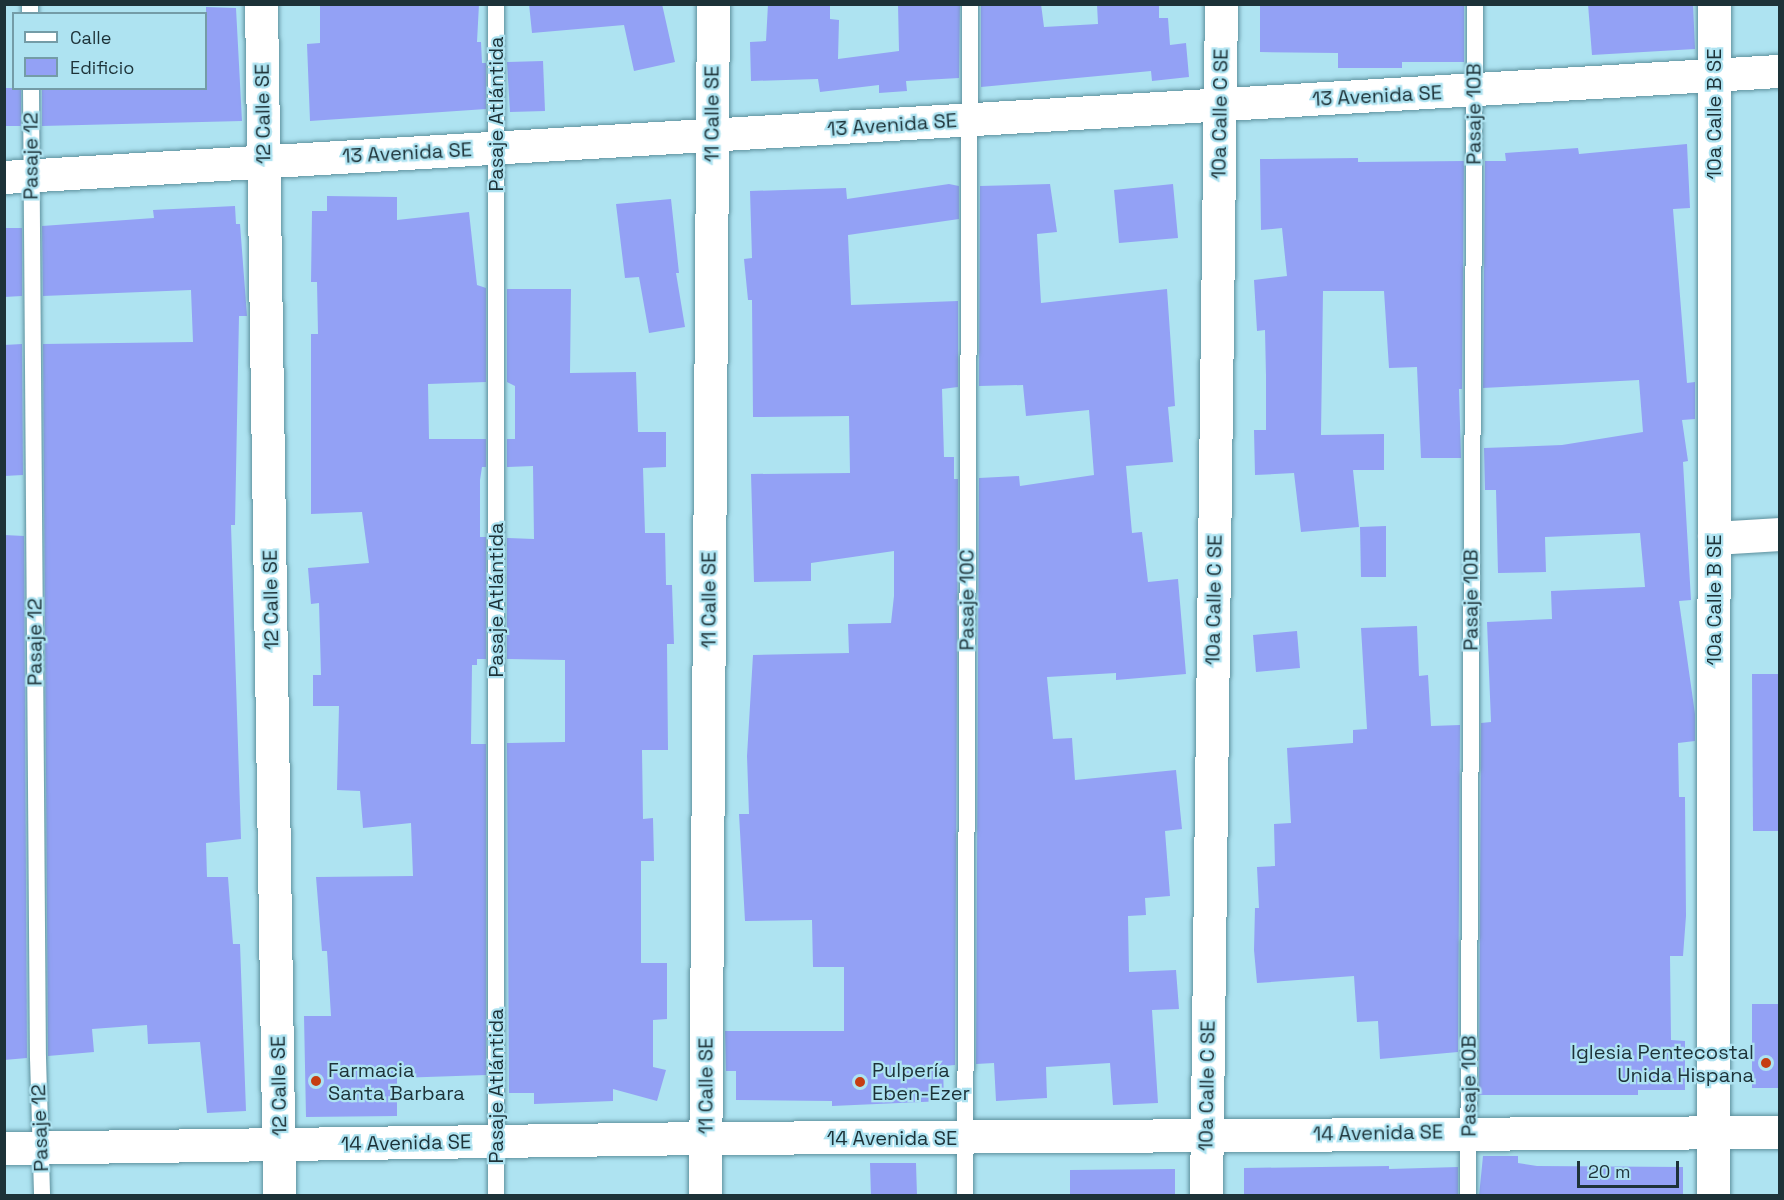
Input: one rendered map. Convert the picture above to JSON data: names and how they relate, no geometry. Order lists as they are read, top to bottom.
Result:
{
  "streets": {
    "street": [
      "13 Avenida SE",
      "12 Calle SE",
      "11 Calle SE",
      "10a Calle C SE",
      "10a Calle B SE",
      "14 Avenida SE"
    ],
    "lane": [
      "Pasaje Atlántida",
      "Pasaje 10B",
      "Pasaje 12",
      "Pasaje 10C"
    ]
  },
  "crossings": [
    ["13 Avenida SE", "12 Calle SE"],
    ["13 Avenida SE", "Pasaje Atlántida"],
    ["13 Avenida SE", "11 Calle SE"],
    ["13 Avenida SE", "10a Calle C SE"],
    ["13 Avenida SE", "Pasaje 10B"],
    ["13 Avenida SE", "10a Calle B SE"],
    ["13 Avenida SE", "Pasaje 12"],
    ["13 Avenida SE", "Pasaje 10C"],
    ["12 Calle SE", "14 Avenida SE"],
    ["Pasaje Atlántida", "14 Avenida SE"],
    ["11 Calle SE", "14 Avenida SE"],
    ["10a Calle C SE", "14 Avenida SE"],
    ["Pasaje 10B", "14 Avenida SE"],
    ["10a Calle B SE", "14 Avenida SE"],
    ["Pasaje 12", "14 Avenida SE"],
    ["Pasaje 10C", "14 Avenida SE"]
  ],
  "places": ["Iglesia Pentecostal Unida Hispana", "Farmacia Santa Barbara", "Pulpería Eben-Ezer"],
  "legend": ["Calle", "Edificio"],
  "scale_bar": "20 m"
}
